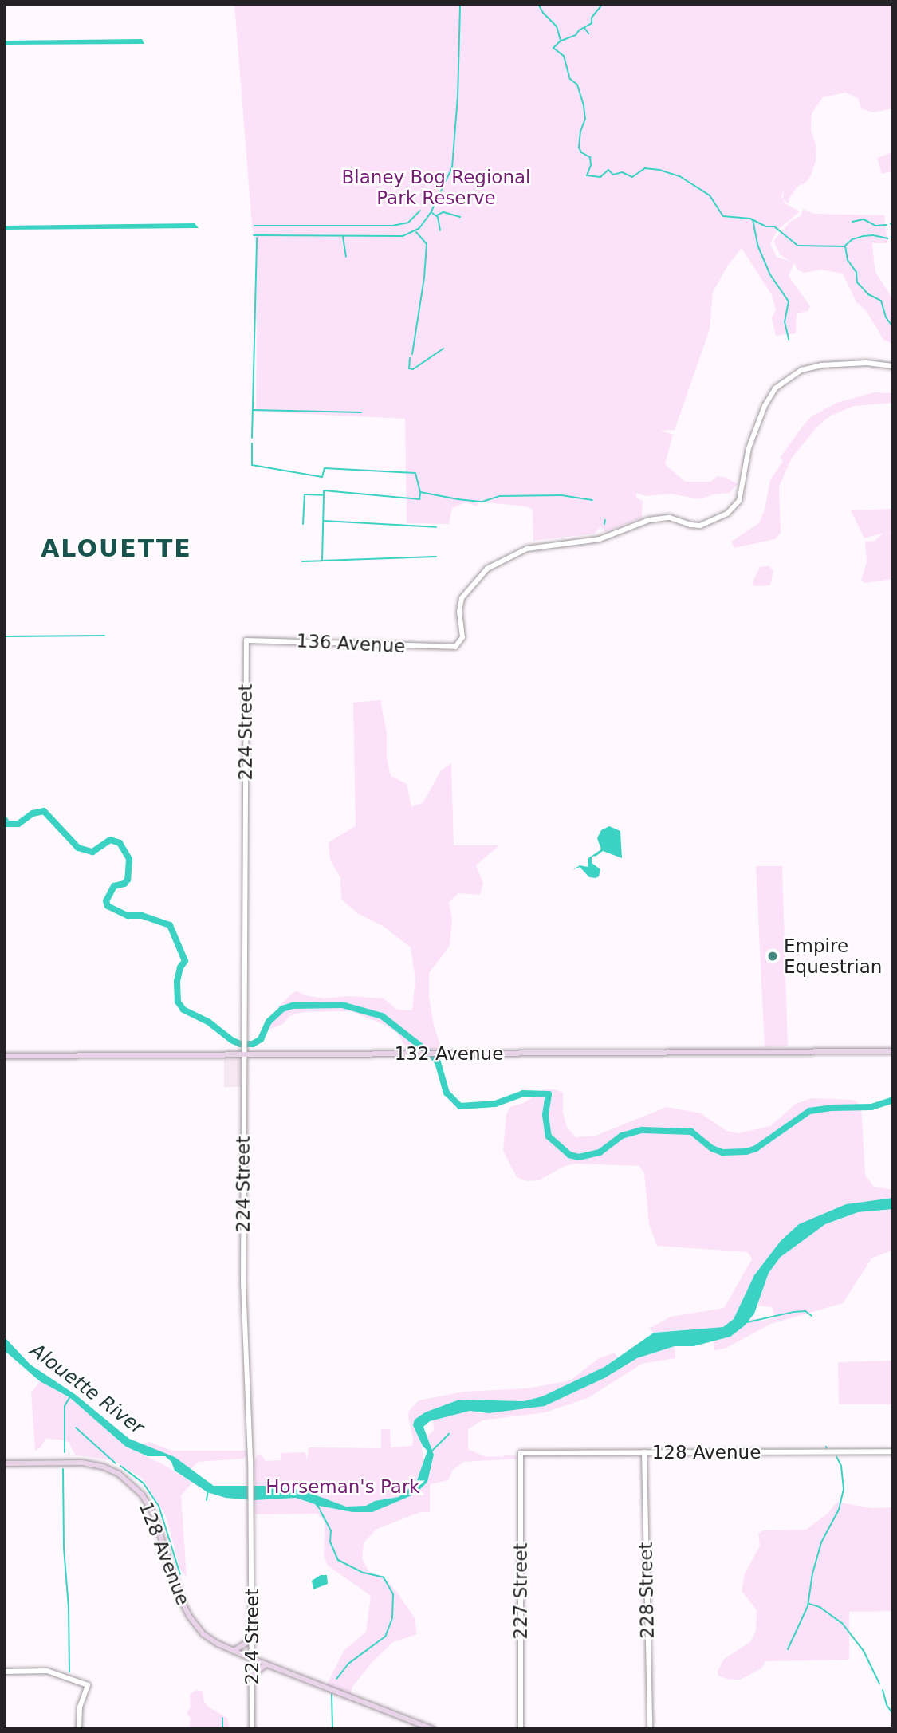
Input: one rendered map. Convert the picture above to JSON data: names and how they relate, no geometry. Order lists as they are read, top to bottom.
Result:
{
  "streets": {
    "main road": ["132 Avenue", "128 Avenue"],
    "street": [
      "136 Avenue",
      "224 Street",
      "228 Street",
      "227 Street"
    ]
  },
  "crossings": [
    ["136 Avenue", "224 Street"],
    ["224 Street", "132 Avenue"],
    ["224 Street", "128 Avenue"],
    ["128 Avenue", "228 Street"],
    ["128 Avenue", "227 Street"]
  ],
  "districts": ["ALOUETTE"],
  "water": ["Alouette River"],
  "parks": ["Blaney Bog Regional Park Reserve", "Horseman's Park"],
  "places": ["Empire Equestrian"]
}
